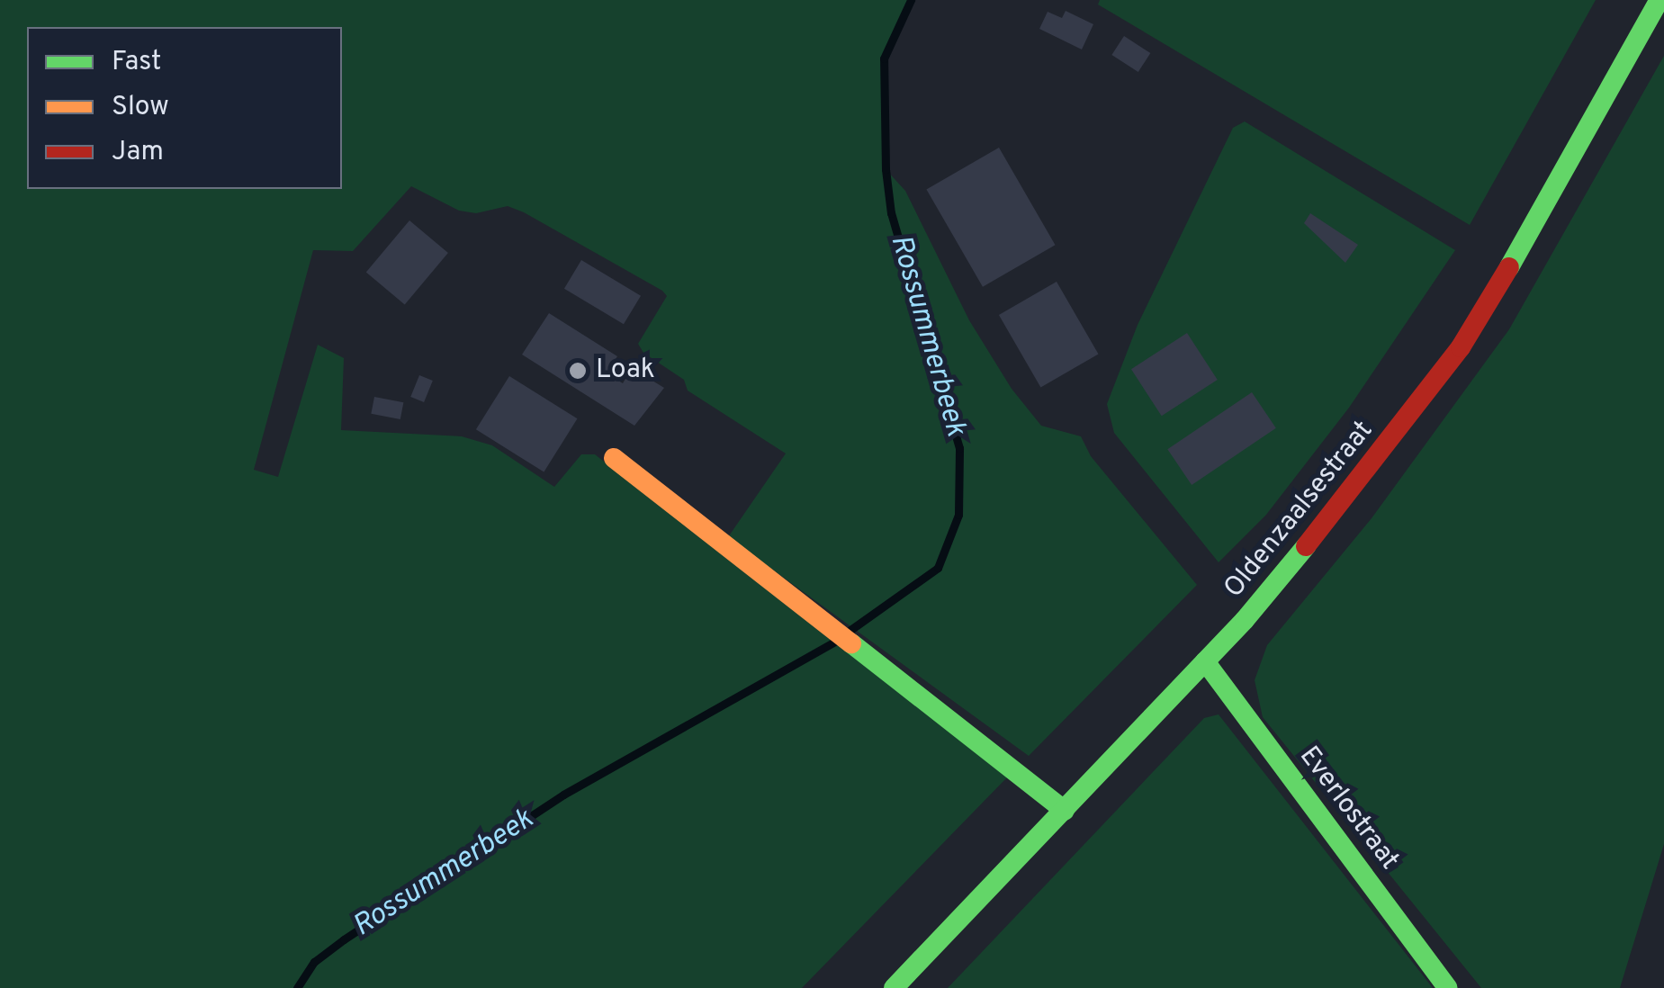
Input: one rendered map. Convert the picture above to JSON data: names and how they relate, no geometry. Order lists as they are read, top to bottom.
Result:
{
  "streets": {
    "main road": ["Oldenzaalsestraat", "Everlostraat"]
  },
  "crossings": [
    ["Oldenzaalsestraat", "Everlostraat"]
  ],
  "water": ["Rossummerbeek"],
  "places": ["Loak"],
  "legend": ["Fast", "Slow", "Jam"]
}
